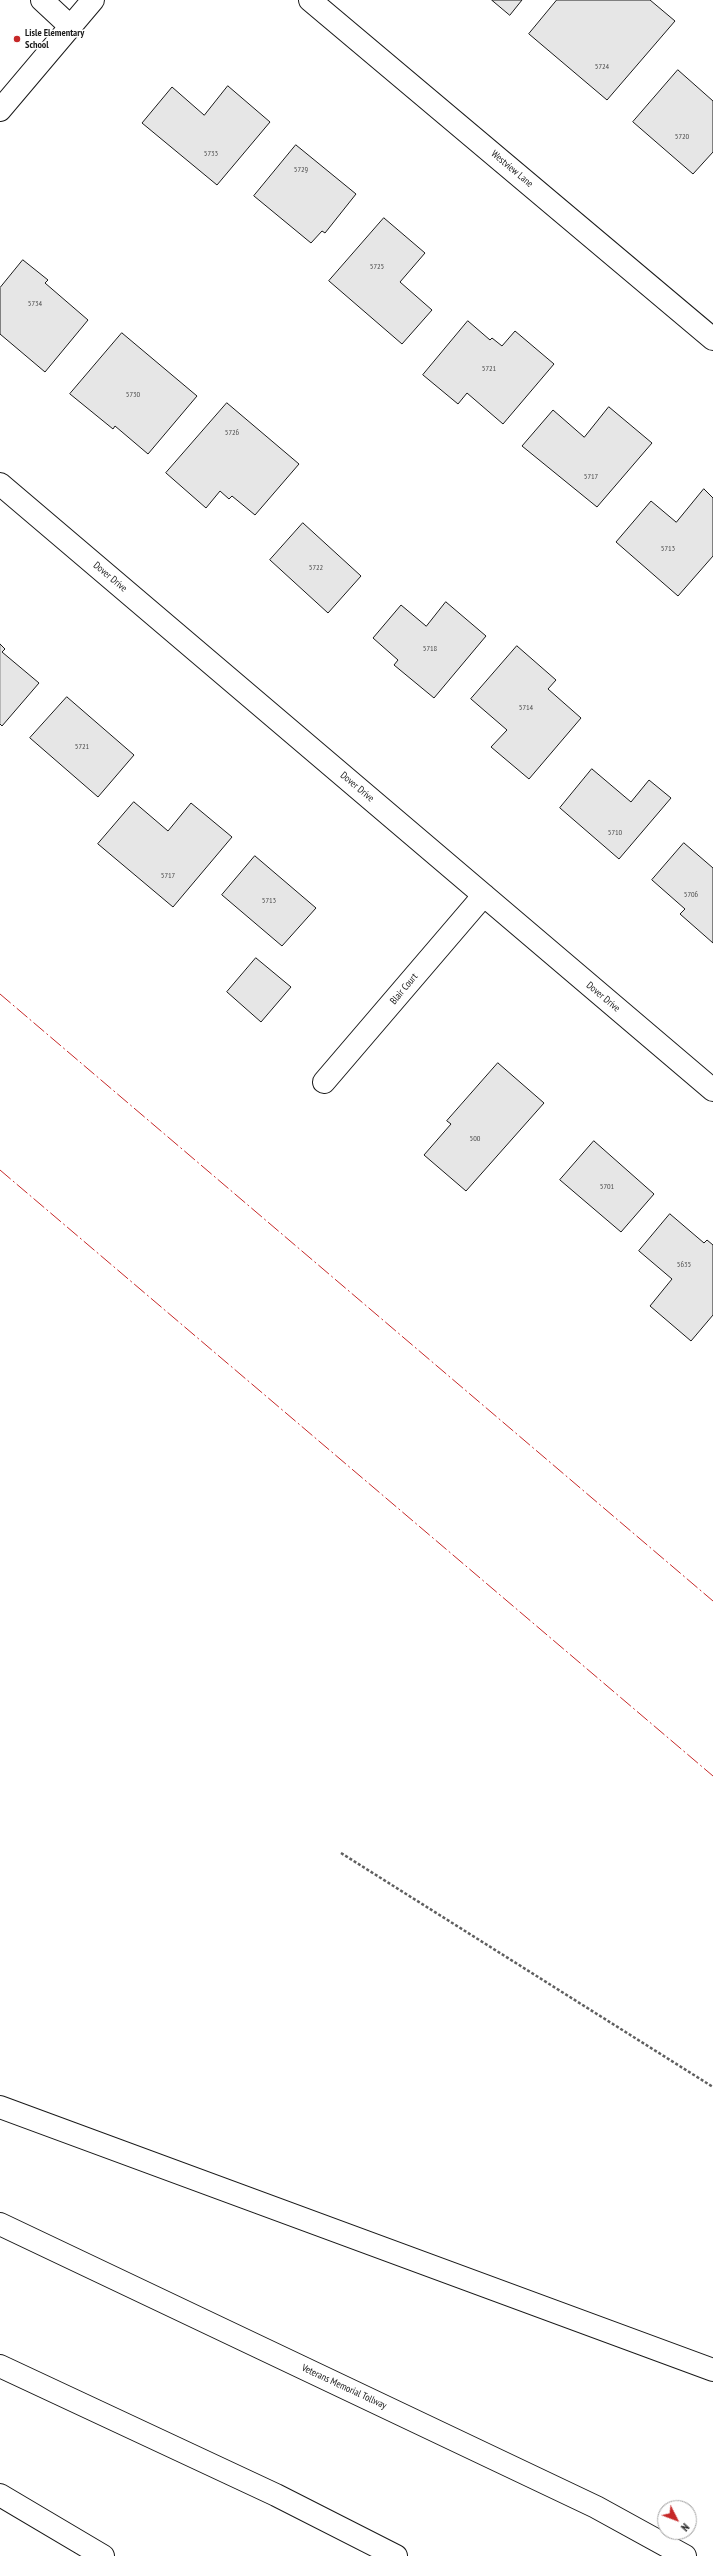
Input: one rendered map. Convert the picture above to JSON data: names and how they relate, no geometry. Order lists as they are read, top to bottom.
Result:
{
  "streets": {
    "main road": [
      "Westview Lane",
      "Dover Drive",
      "Blair Court",
      "Veterans Memorial Tollway"
    ]
  },
  "crossings": [
    ["Dover Drive", "Blair Court"]
  ],
  "places": ["Lisle Elementary School"],
  "house_numbers": [
    "5724",
    "5720",
    "5733",
    "5729",
    "5725",
    "5734",
    "5721",
    "5730",
    "5726",
    "5717",
    "5713",
    "5722",
    "5718",
    "5714",
    "5721",
    "5710",
    "5717",
    "5706",
    "5713",
    "500",
    "5701",
    "5635"
  ],
  "north": "bottom right"
}
